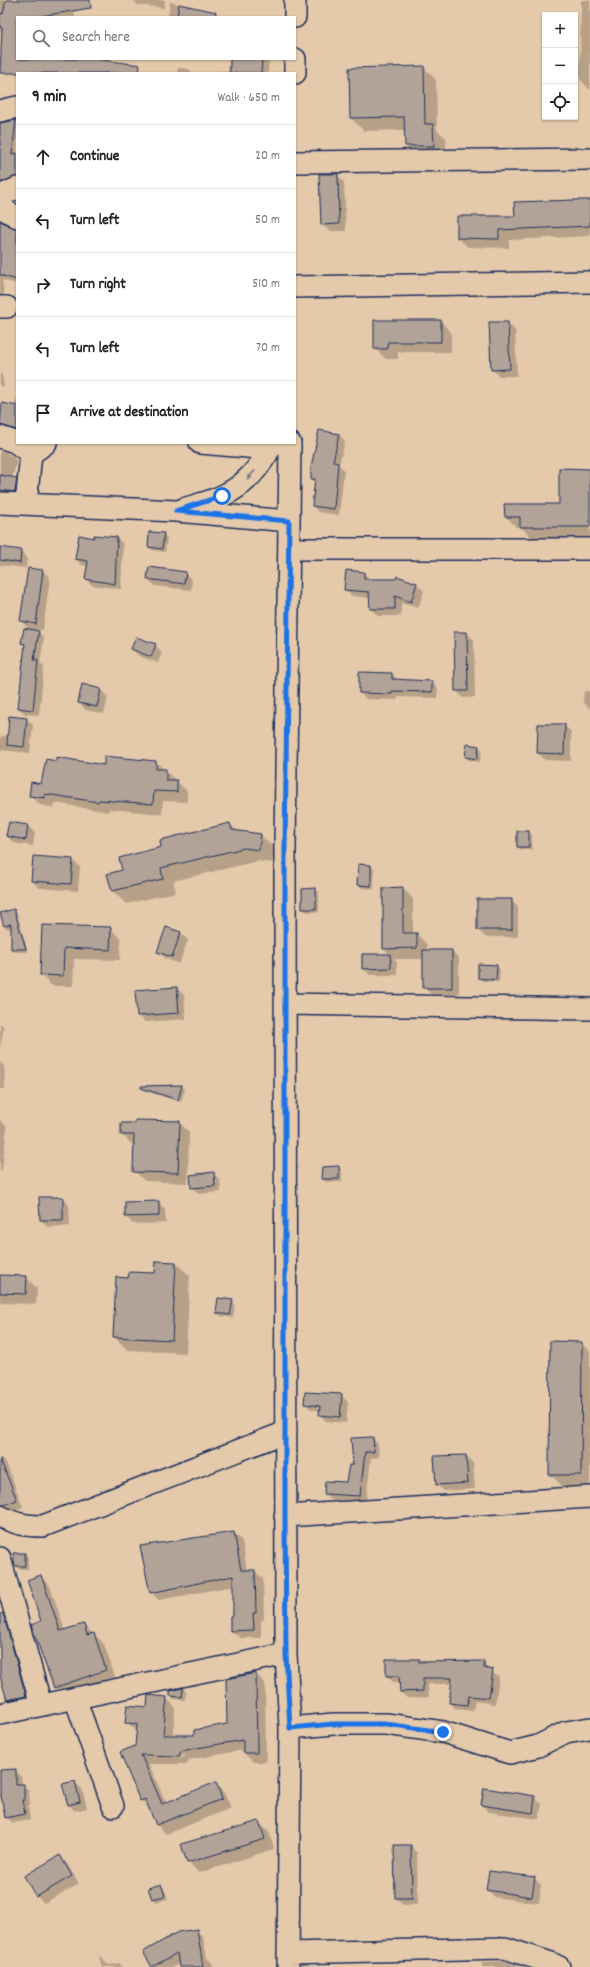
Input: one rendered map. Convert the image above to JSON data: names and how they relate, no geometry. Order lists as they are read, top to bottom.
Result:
{
  "page": {
    "map_buttons": ["+", "−"],
    "search": "Search here",
    "heading": ["9 min", "Walk · 650 m"],
    "list": [
      ["Continue", "20 m"],
      ["Turn left", "50 m"],
      ["Turn right", "510 m"],
      ["Turn left", "70 m"],
      "Arrive at destination"
    ]
  }
}
